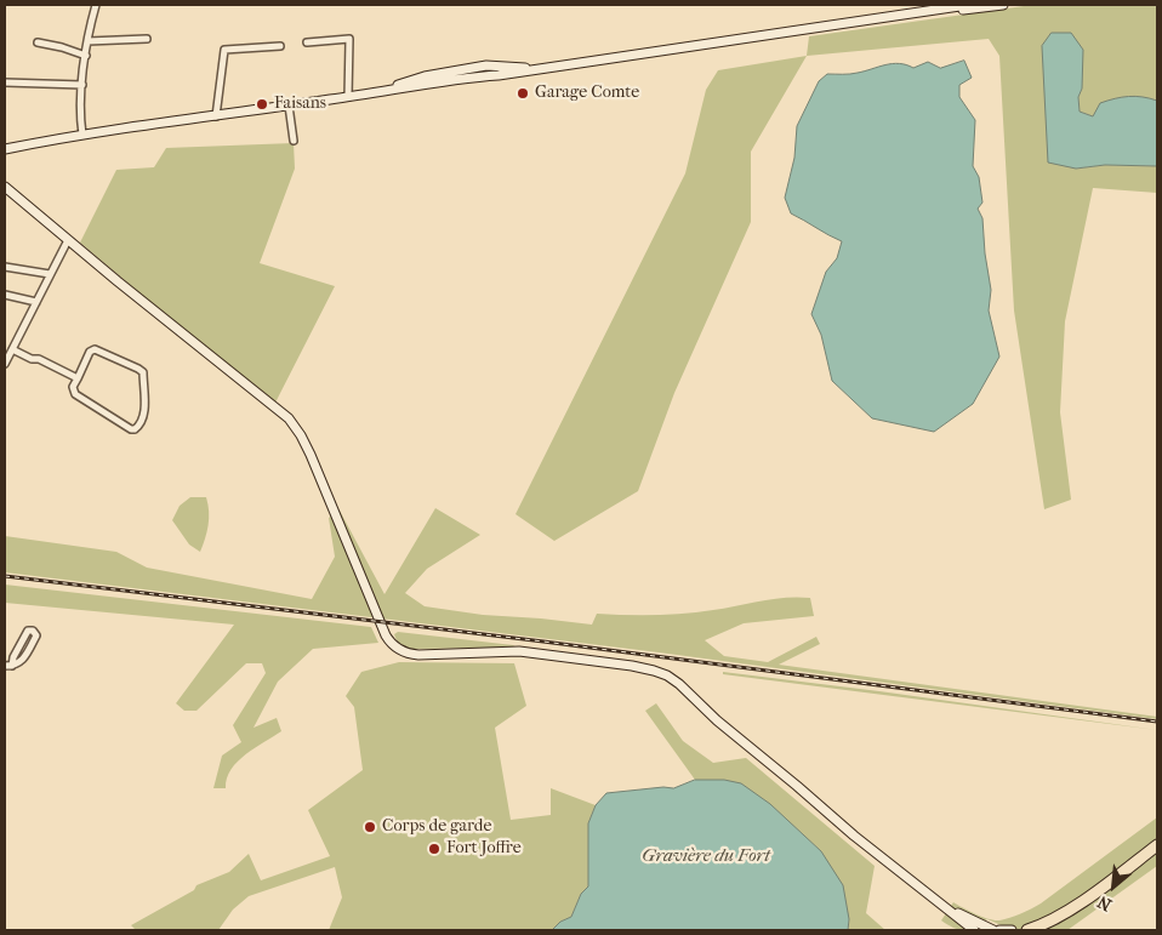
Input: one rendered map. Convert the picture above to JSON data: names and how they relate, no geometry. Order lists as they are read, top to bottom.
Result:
{
  "water": ["Gravière du Fort"],
  "places": [
    "Garage Comte",
    "Faisans",
    "Corps de garde",
    "Fort Joffre"
  ],
  "north": "bottom left"
}
